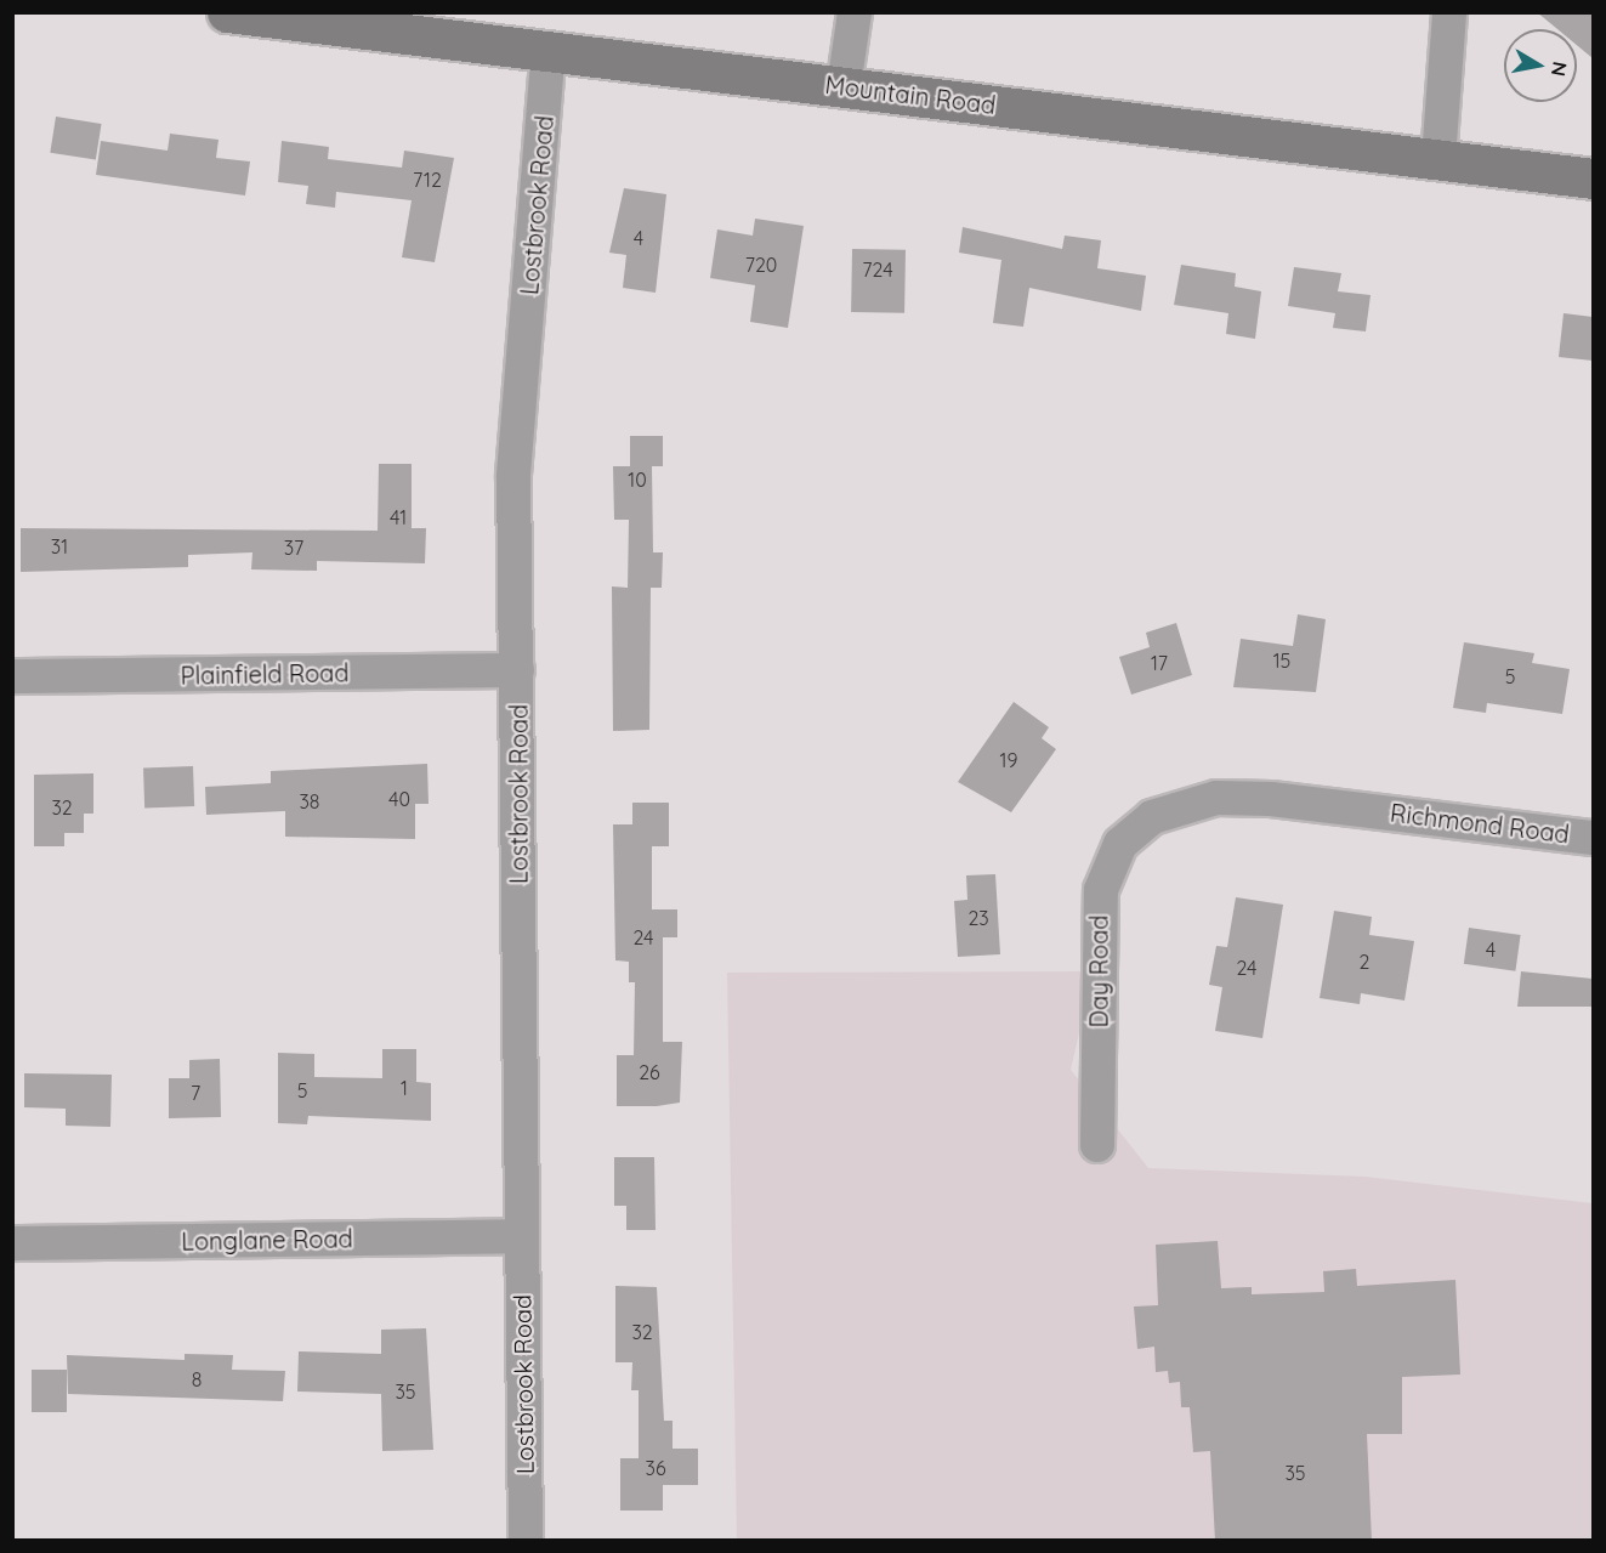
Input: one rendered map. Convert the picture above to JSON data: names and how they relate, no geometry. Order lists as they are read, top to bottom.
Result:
{
  "streets": {
    "main road": ["Mountain Road"],
    "street": [
      "Lostbrook Road",
      "Plainfield Road",
      "Richmond Road",
      "Day Road",
      "Longlane Road"
    ]
  },
  "crossings": [
    ["Mountain Road", "Lostbrook Road"],
    ["Lostbrook Road", "Plainfield Road"],
    ["Lostbrook Road", "Longlane Road"],
    ["Richmond Road", "Day Road"]
  ],
  "house_numbers": [
    "712",
    "4",
    "720",
    "724",
    "10",
    "41",
    "31",
    "37",
    "15",
    "17",
    "5",
    "19",
    "40",
    "38",
    "32",
    "23",
    "24",
    "4",
    "2",
    "24",
    "26",
    "1",
    "5",
    "7",
    "32",
    "8",
    "35",
    "36",
    "35"
  ],
  "north": "right"
}
